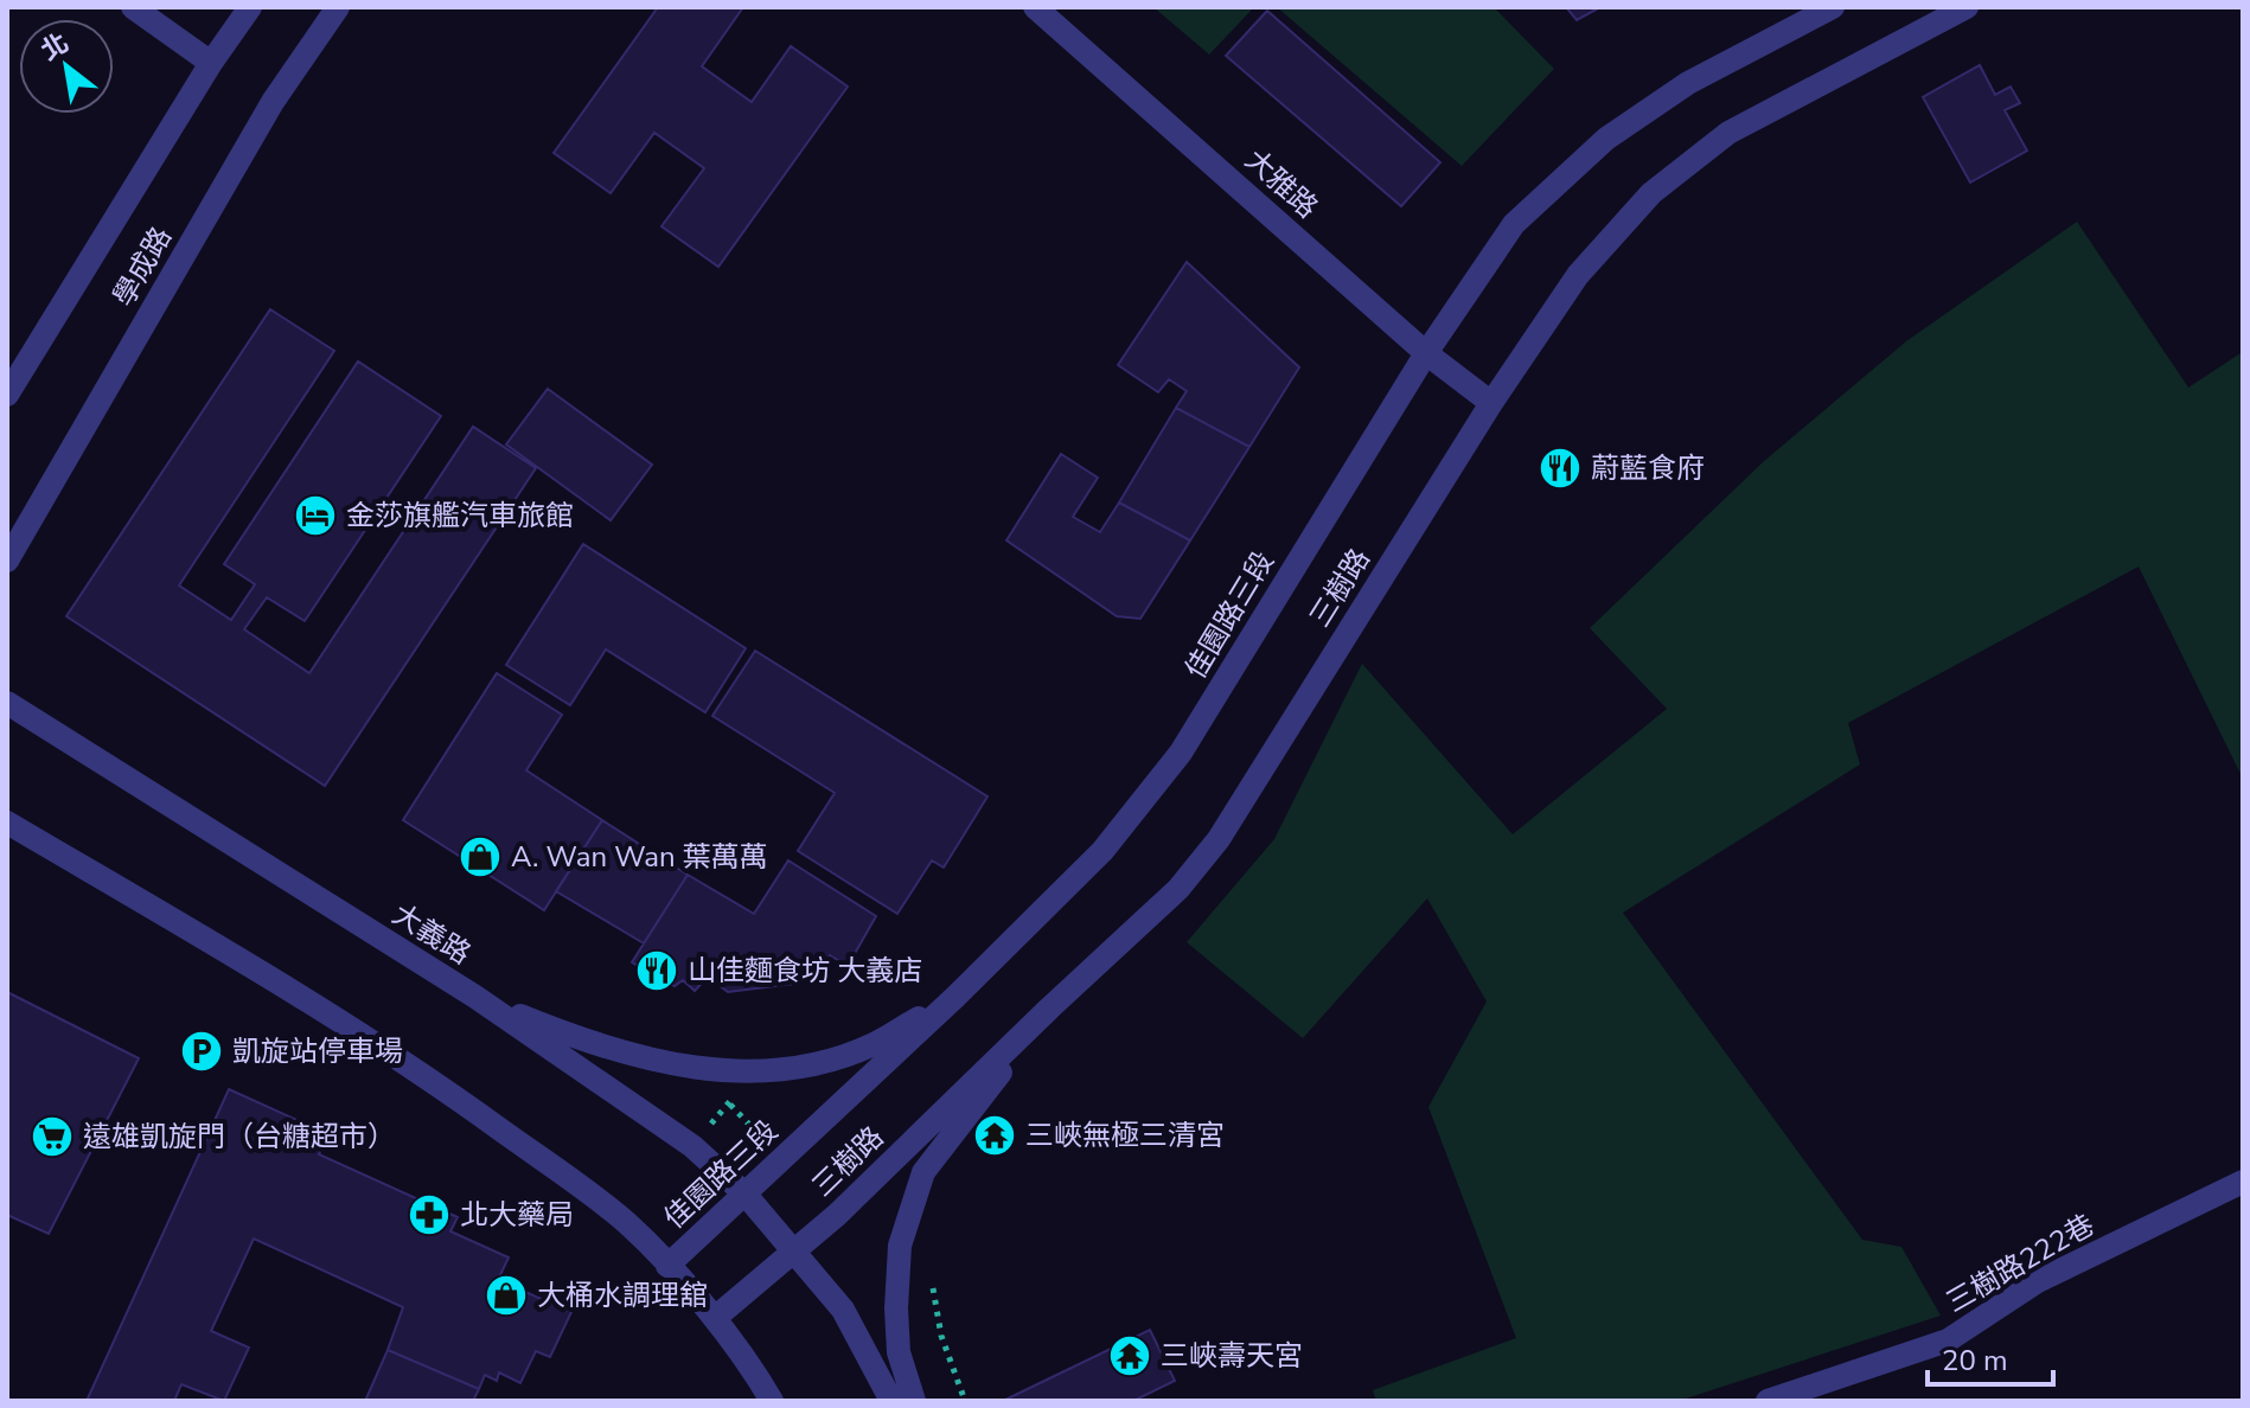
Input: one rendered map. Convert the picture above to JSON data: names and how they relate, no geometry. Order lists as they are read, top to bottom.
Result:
{
  "streets": {
    "street": [
      "大雅路",
      "學成路",
      "三樹路",
      "佳園路三段",
      "大義路",
      "三樹路222巷"
    ]
  },
  "crossings": [
    ["大雅路", "三樹路"],
    ["大雅路", "佳園路三段"],
    ["三樹路", "大義路"],
    ["佳園路三段", "大義路"]
  ],
  "places": {
    "restaurant": ["蔚藍食府", "山佳麵食坊 大義店"],
    "hotel": ["金莎旗艦汽車旅館"],
    "shop": ["A. Wan Wan 葉萬萬", "大桶水調理舘"],
    "parking": ["凱旋站停車場"],
    "temple": ["三峽無極三清宮", "三峽壽天宮"],
    "supermarket": ["遠雄凱旋門（台糖超市）"],
    "pharmacy": ["北大藥局"]
  },
  "scale_bar": "20 m",
  "north": "top left"
}
